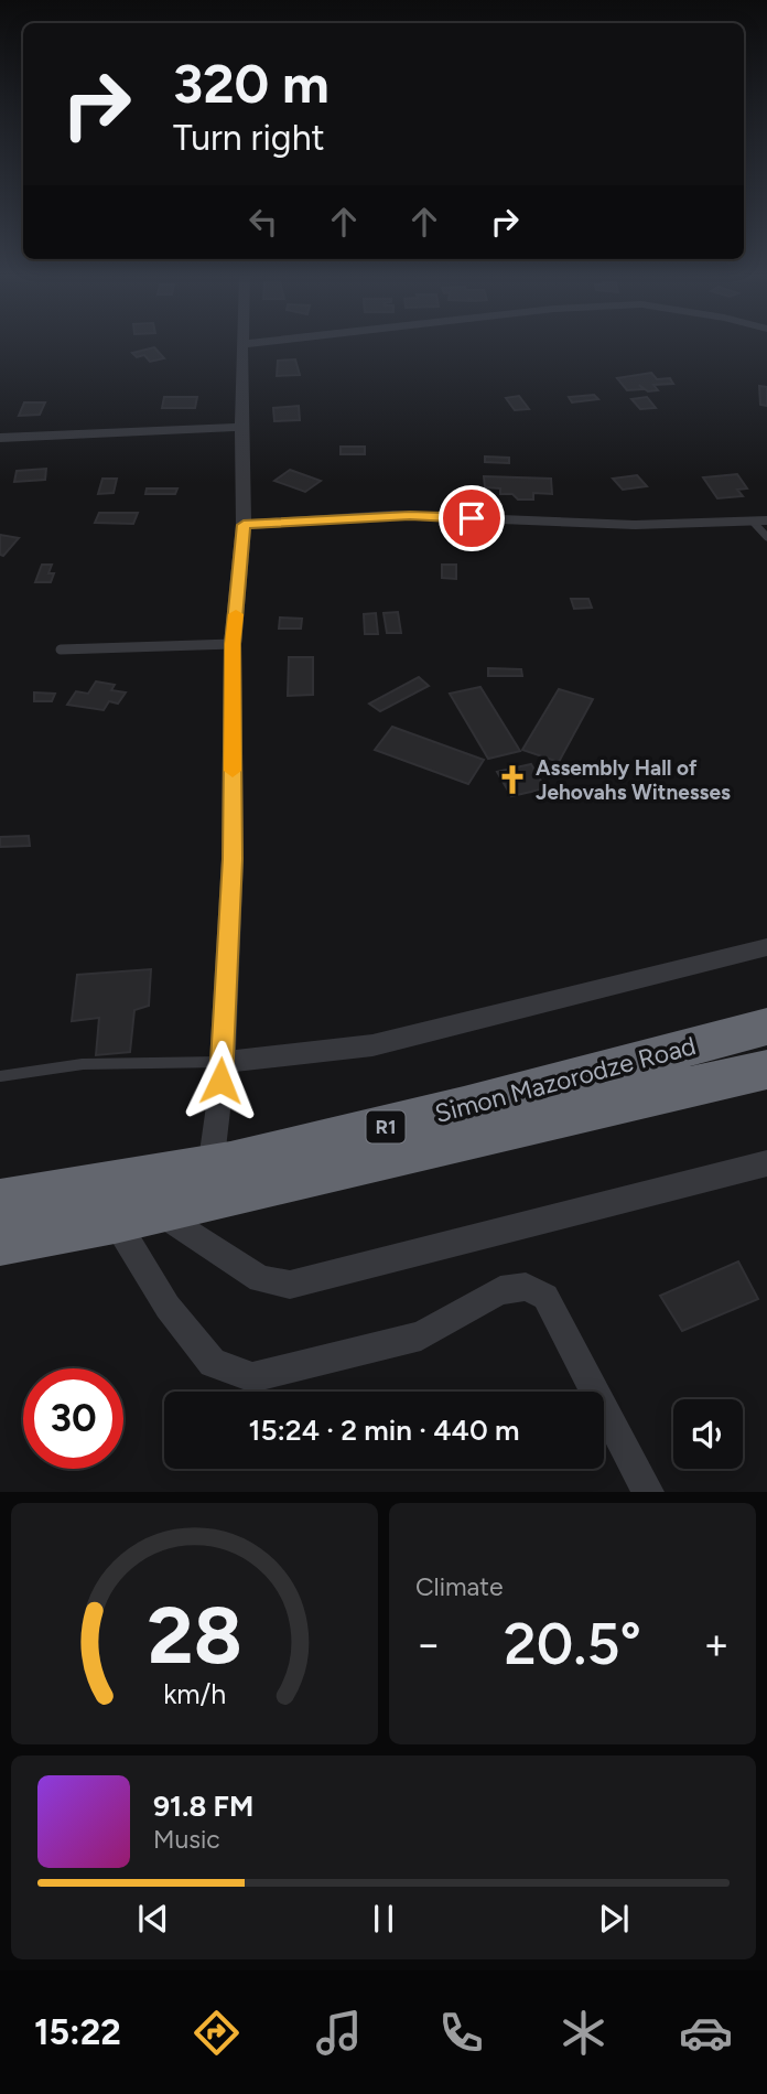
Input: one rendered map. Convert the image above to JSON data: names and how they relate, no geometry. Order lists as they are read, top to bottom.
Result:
{
  "streets": {
    "highway": ["Simon Mazorodze Road", "R1"]
  },
  "places": {
    "church": ["Assembly Hall of Jehovahs Witnesses"]
  },
  "page": {
    "turn": ["320 m", "Turn right"],
    "limit": "30",
    "trip": "15:24 · 2 min · 440 m",
    "tile": "Climate",
    "heat": ["−", "20.5°", "+"],
    "song": ["91.8 FM", "Music"],
    "tabs": "15:22",
    "gauge": ["28", "km/h"]
  }
}
